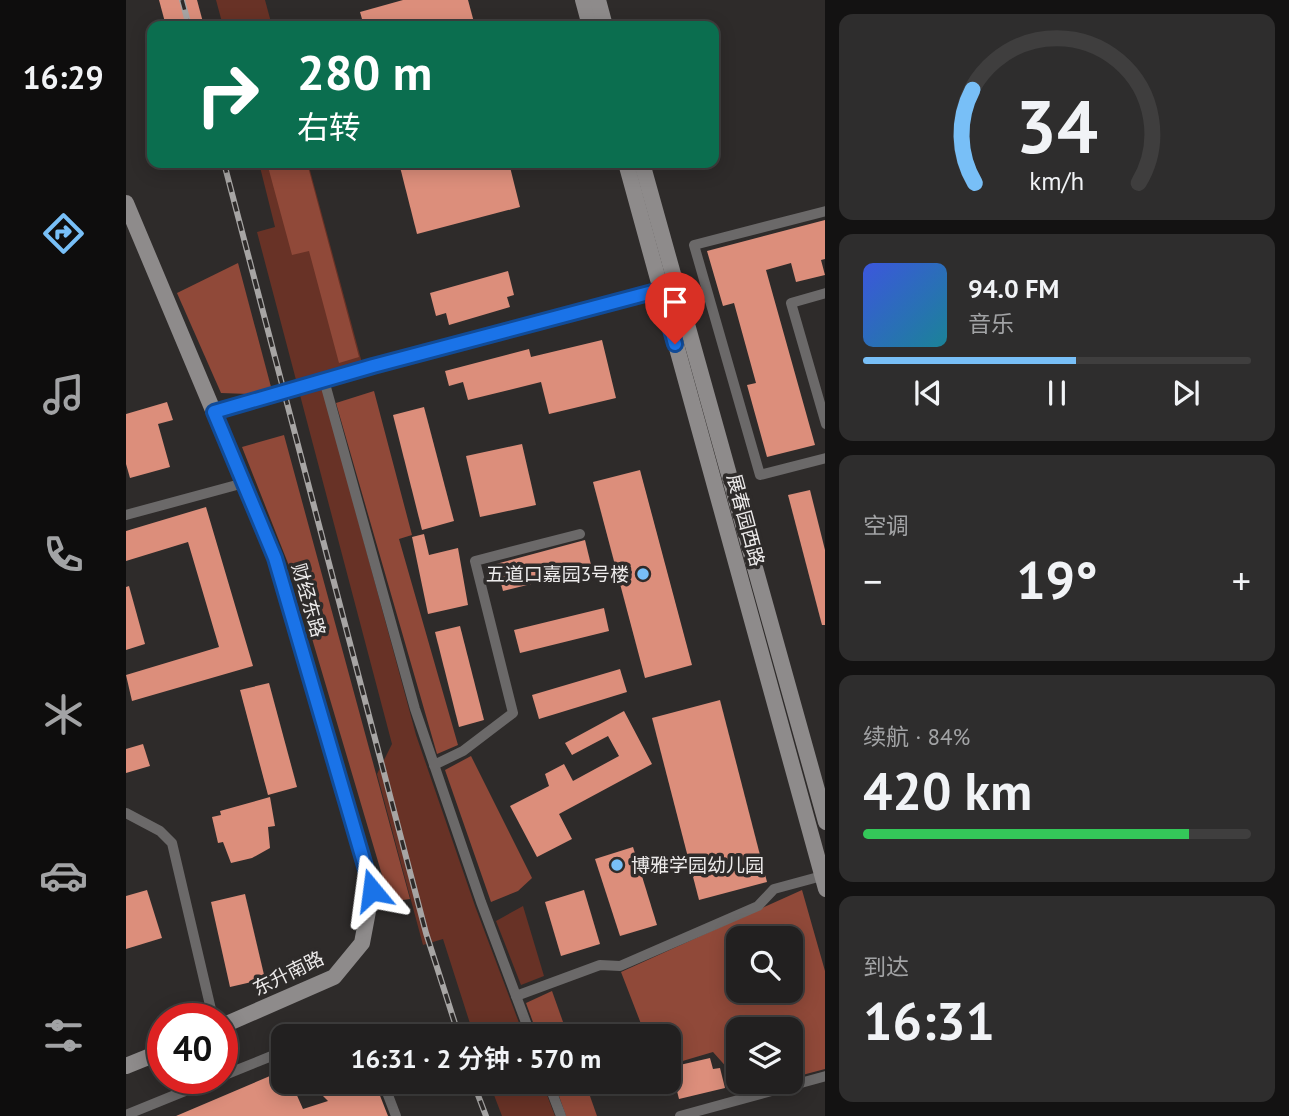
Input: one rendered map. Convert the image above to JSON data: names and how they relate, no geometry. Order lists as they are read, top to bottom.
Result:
{
  "streets": {
    "main road": ["展春园西路", "财经东路", "东升南路"]
  },
  "crossings": [
    ["财经东路", "东升南路"]
  ],
  "places": ["五道口嘉园3号楼", "博雅学园幼儿园"],
  "page": {
    "tabs": "16:29",
    "turn": ["280 m", "右转"],
    "song": ["94.0 FM", "音乐"],
    "tile": [
      "空调",
      ["续航 · 84%", "420 km"],
      ["到达", "16:31"]
    ],
    "heat": ["−", "19°", "+"],
    "limit": "40",
    "trip": "16:31 · 2 分钟 · 570 m",
    "gauge": ["34", "km/h"]
  }
}
